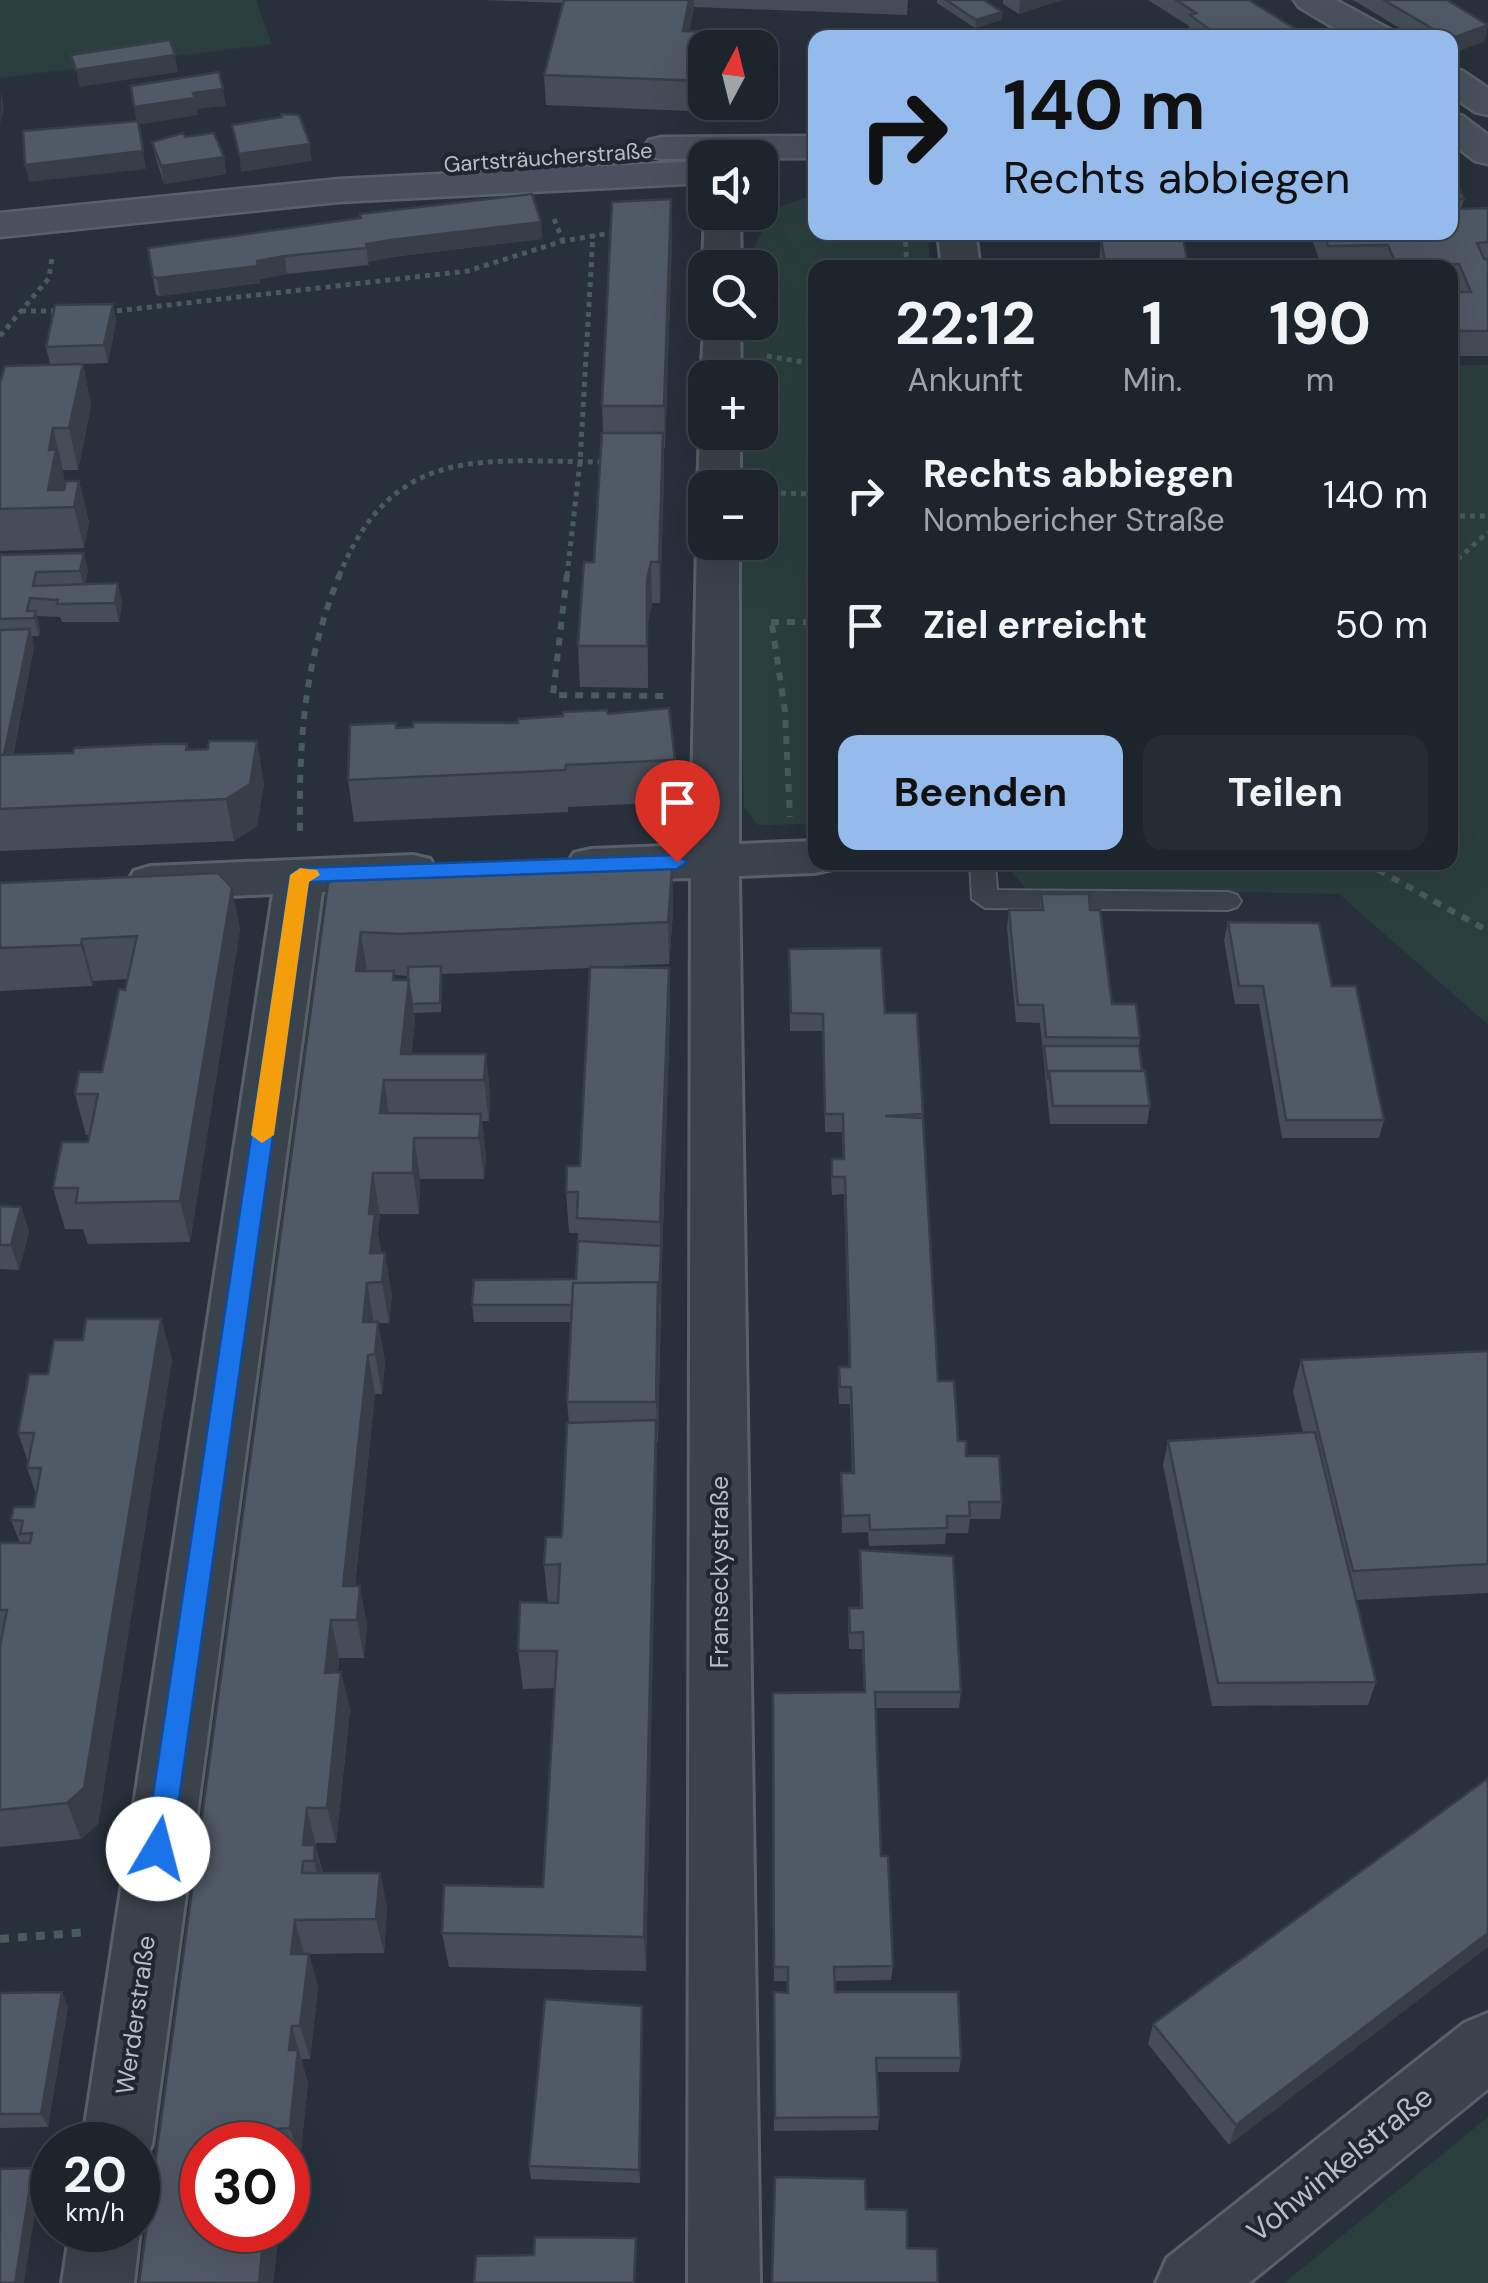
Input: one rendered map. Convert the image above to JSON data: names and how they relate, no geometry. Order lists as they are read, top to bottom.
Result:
{
  "streets": {
    "street": [
      "Gartsträucherstraße",
      "Franseckystraße",
      "Werderstraße",
      "Vohwinkelstraße"
    ]
  },
  "north": "top",
  "page": {
    "map_buttons": ["+", "−"],
    "turn": ["140 m", "Rechts abbiegen"],
    "eta": [
      "22:12",
      "Ankunft",
      "1",
      "Min.",
      "190",
      "m"
    ],
    "list": [
      {
        "name": "Rechts abbiegen",
        "note": "Nombericher Straße",
        "value": "140 m"
      },
      {
        "name": "Ziel erreicht",
        "value": "50 m"
      }
    ],
    "buttons": ["Beenden", "Teilen"],
    "speed": "20 km/h",
    "limit": "30"
  }
}
